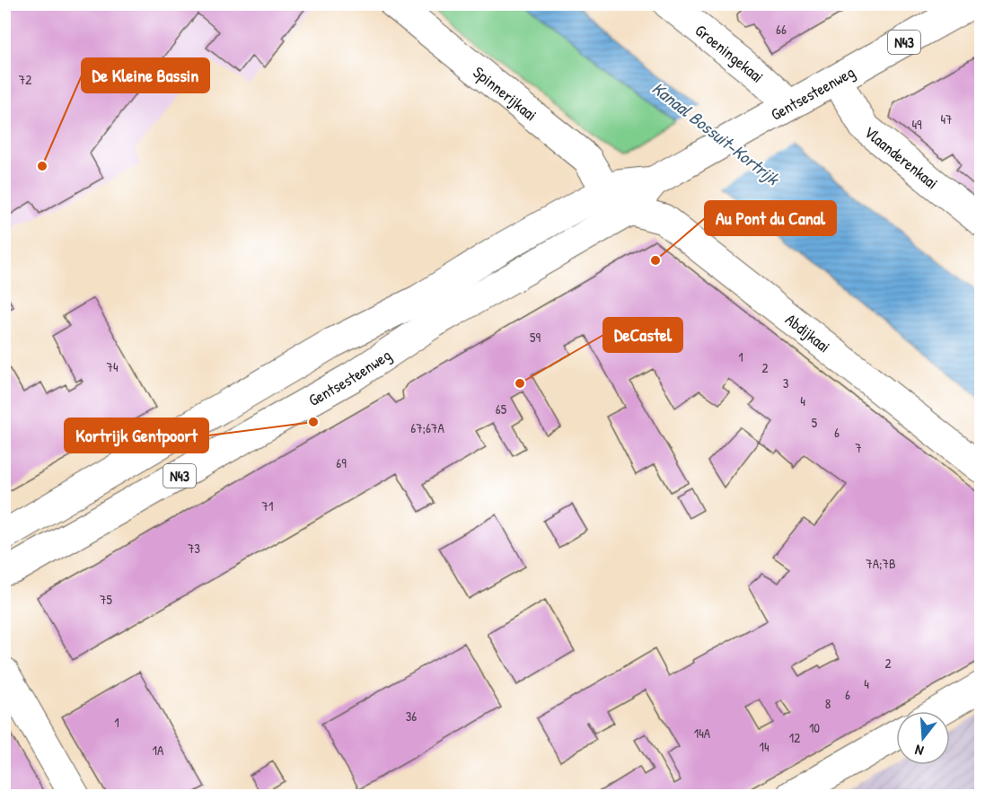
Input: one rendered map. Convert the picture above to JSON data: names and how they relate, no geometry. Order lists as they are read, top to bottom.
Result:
{
  "streets": {
    "main road": [
      "N43",
      "Groeningekaai",
      "Spinnerijkaai",
      "Gentsesteenweg",
      "Vlaanderenkaai",
      "Abdijkaai"
    ]
  },
  "crossings": [
    ["Groeningekaai", "Gentsesteenweg"],
    ["Spinnerijkaai", "Gentsesteenweg"],
    ["Gentsesteenweg", "Vlaanderenkaai"],
    ["Gentsesteenweg", "Abdijkaai"]
  ],
  "water": ["Kanaal Bossuit-Kortrijk"],
  "places": [
    "De Kleine Bassin",
    "Au Pont du Canal",
    "DeCastel",
    "Kortrijk Gentpoort"
  ],
  "house_numbers": [
    "66",
    "72",
    "47",
    "49",
    "59",
    "1",
    "74",
    "2",
    "3",
    "4",
    "65",
    "5",
    "67;67A",
    "6",
    "7",
    "69",
    "71",
    "73",
    "7A;7B",
    "75",
    "2",
    "4",
    "6",
    "8",
    "36",
    "1",
    "10",
    "14A",
    "12",
    "14",
    "1A"
  ],
  "north": "bottom"
}
